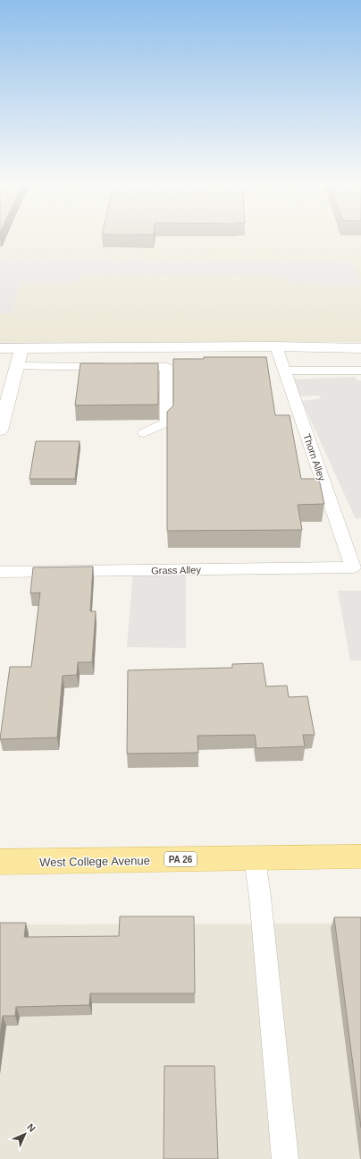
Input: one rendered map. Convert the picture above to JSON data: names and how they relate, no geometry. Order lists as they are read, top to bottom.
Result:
{
  "streets": {
    "main road": ["PA 26", "West College Avenue"],
    "lane": ["Thorn Alley", "Grass Alley"]
  },
  "crossings": [
    ["Thorn Alley", "Grass Alley"]
  ],
  "north": "top right"
}
